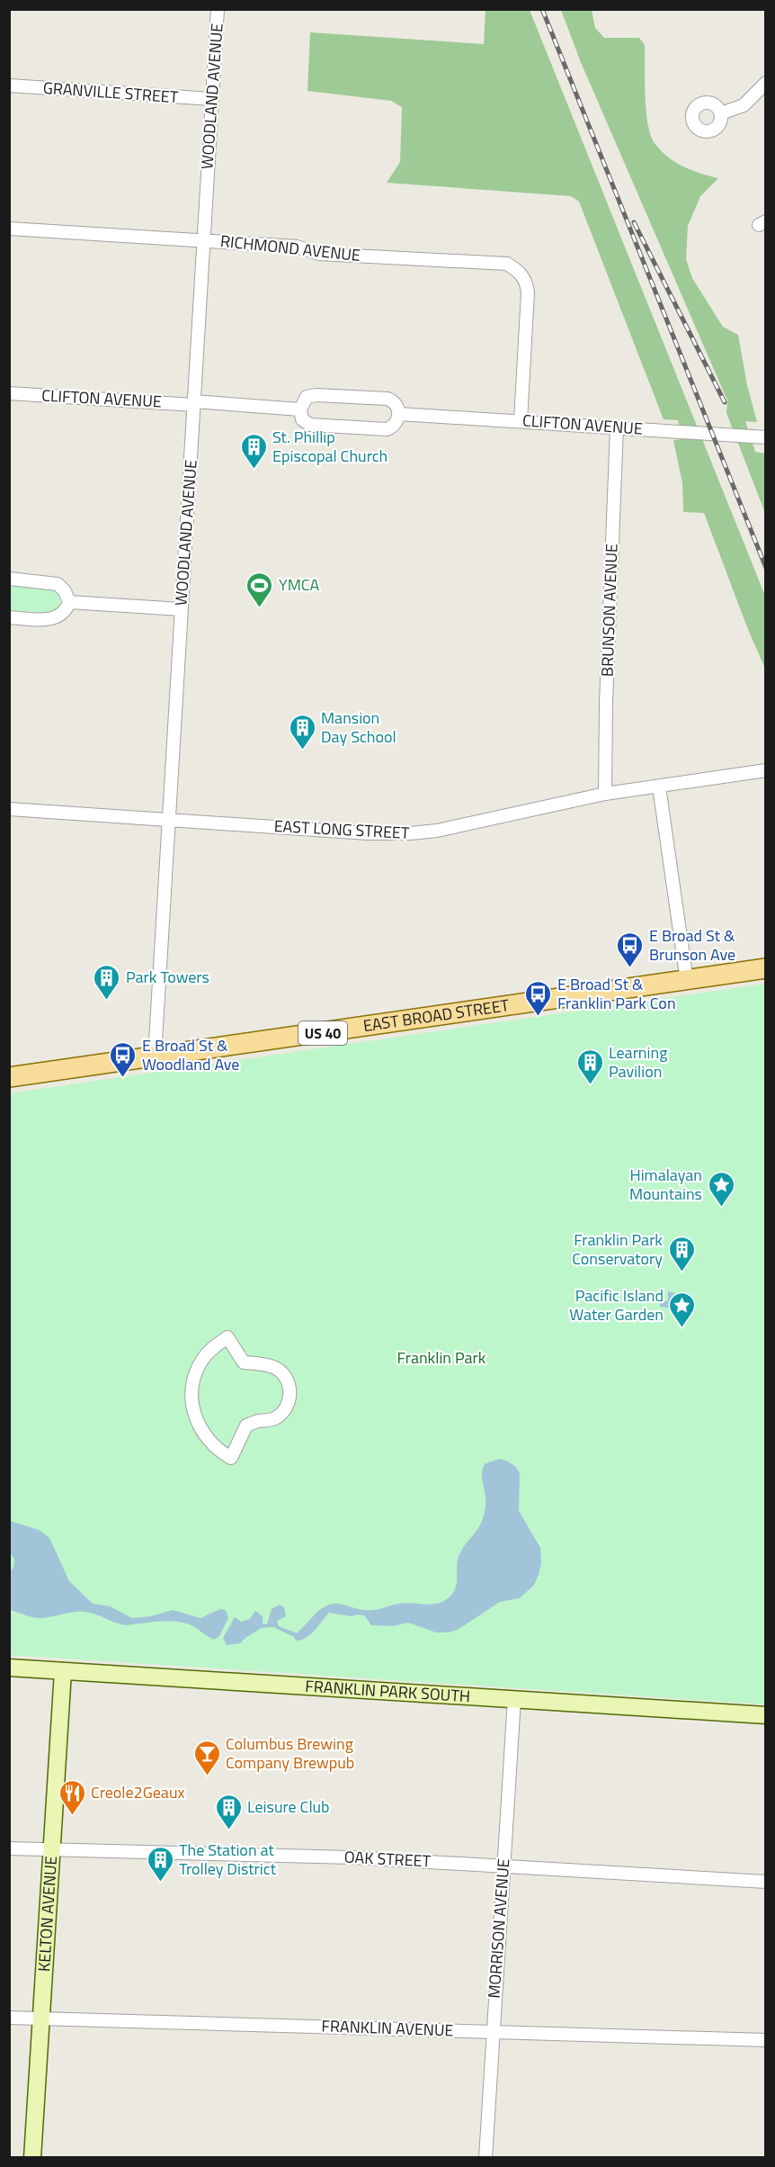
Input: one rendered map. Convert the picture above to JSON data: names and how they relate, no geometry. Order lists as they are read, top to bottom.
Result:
{
  "streets": {
    "main road": ["EAST BROAD STREET", "US 40"],
    "street": [
      "GRANVILLE STREET",
      "WOODLAND AVENUE",
      "RICHMOND AVENUE",
      "CLIFTON AVENUE",
      "BRUNSON AVENUE",
      "EAST LONG STREET",
      "FRANKLIN PARK SOUTH",
      "OAK STREET",
      "KELTON AVENUE",
      "MORRISON AVENUE",
      "FRANKLIN AVENUE"
    ]
  },
  "crossings": [
    ["GRANVILLE STREET", "WOODLAND AVENUE"],
    ["WOODLAND AVENUE", "RICHMOND AVENUE"],
    ["WOODLAND AVENUE", "CLIFTON AVENUE"],
    ["WOODLAND AVENUE", "EAST LONG STREET"],
    ["WOODLAND AVENUE", "EAST BROAD STREET"],
    ["RICHMOND AVENUE", "CLIFTON AVENUE"],
    ["CLIFTON AVENUE", "BRUNSON AVENUE"],
    ["BRUNSON AVENUE", "EAST LONG STREET"],
    ["FRANKLIN PARK SOUTH", "KELTON AVENUE"],
    ["FRANKLIN PARK SOUTH", "MORRISON AVENUE"],
    ["OAK STREET", "KELTON AVENUE"],
    ["OAK STREET", "MORRISON AVENUE"],
    ["KELTON AVENUE", "FRANKLIN AVENUE"],
    ["MORRISON AVENUE", "FRANKLIN AVENUE"]
  ],
  "parks": ["Franklin Park"],
  "places": {
    "building": [
      "St. Phillip Episcopal Church",
      "Mansion Day School",
      "Park Towers",
      "Learning Pavilion",
      "Franklin Park Conservatory",
      "Leisure Club",
      "The Station at Trolley District"
    ],
    "sports": ["YMCA"],
    "bus stop": ["E Broad St & Brunson Ave", "E Broad St & Franklin Park Con", "E Broad St & Woodland Ave"],
    "place": ["Himalayan Mountains", "Pacific Island Water Garden"],
    "bar": ["Columbus Brewing Company Brewpub"],
    "restaurant": ["Creole2Geaux"]
  }
}
